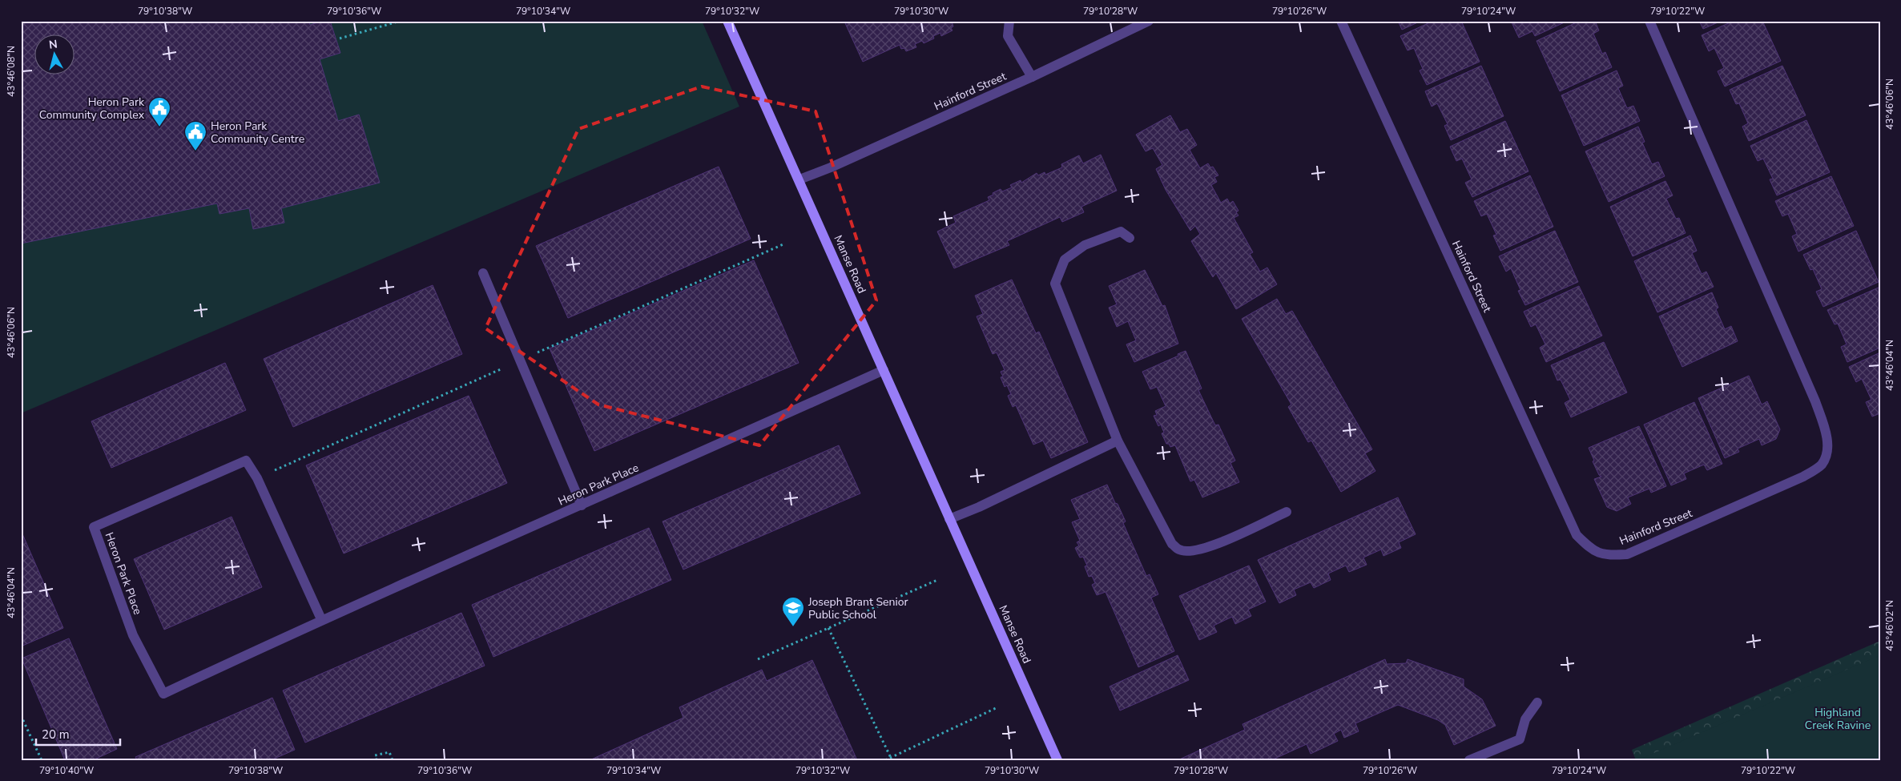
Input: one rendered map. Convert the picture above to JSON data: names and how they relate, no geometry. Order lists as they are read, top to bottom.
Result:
{
  "streets": {
    "street": ["Hainford Street", "Manse Road", "Heron Park Place"]
  },
  "crossings": [
    ["Hainford Street", "Manse Road"],
    ["Manse Road", "Heron Park Place"]
  ],
  "parks": ["Highland Creek Ravine"],
  "places": {
    "public building": ["Heron Park Community Complex", "Heron Park Community Centre"],
    "school or university": ["Joseph Brant Senior Public School"]
  },
  "scale_bar": "20 m",
  "north": "top",
  "coordinates": [
    "79°10'38\"W",
    "79°10'36\"W",
    "79°10'34\"W",
    "79°10'32\"W",
    "79°10'30\"W",
    "79°10'28\"W",
    "79°10'26\"W",
    "79°10'24\"W",
    "79°10'22\"W",
    "43°46'08\"N",
    "43°46'06\"N",
    "43°46'04\"N",
    "43°46'02\"N",
    "79°10'40\"W"
  ]
}
